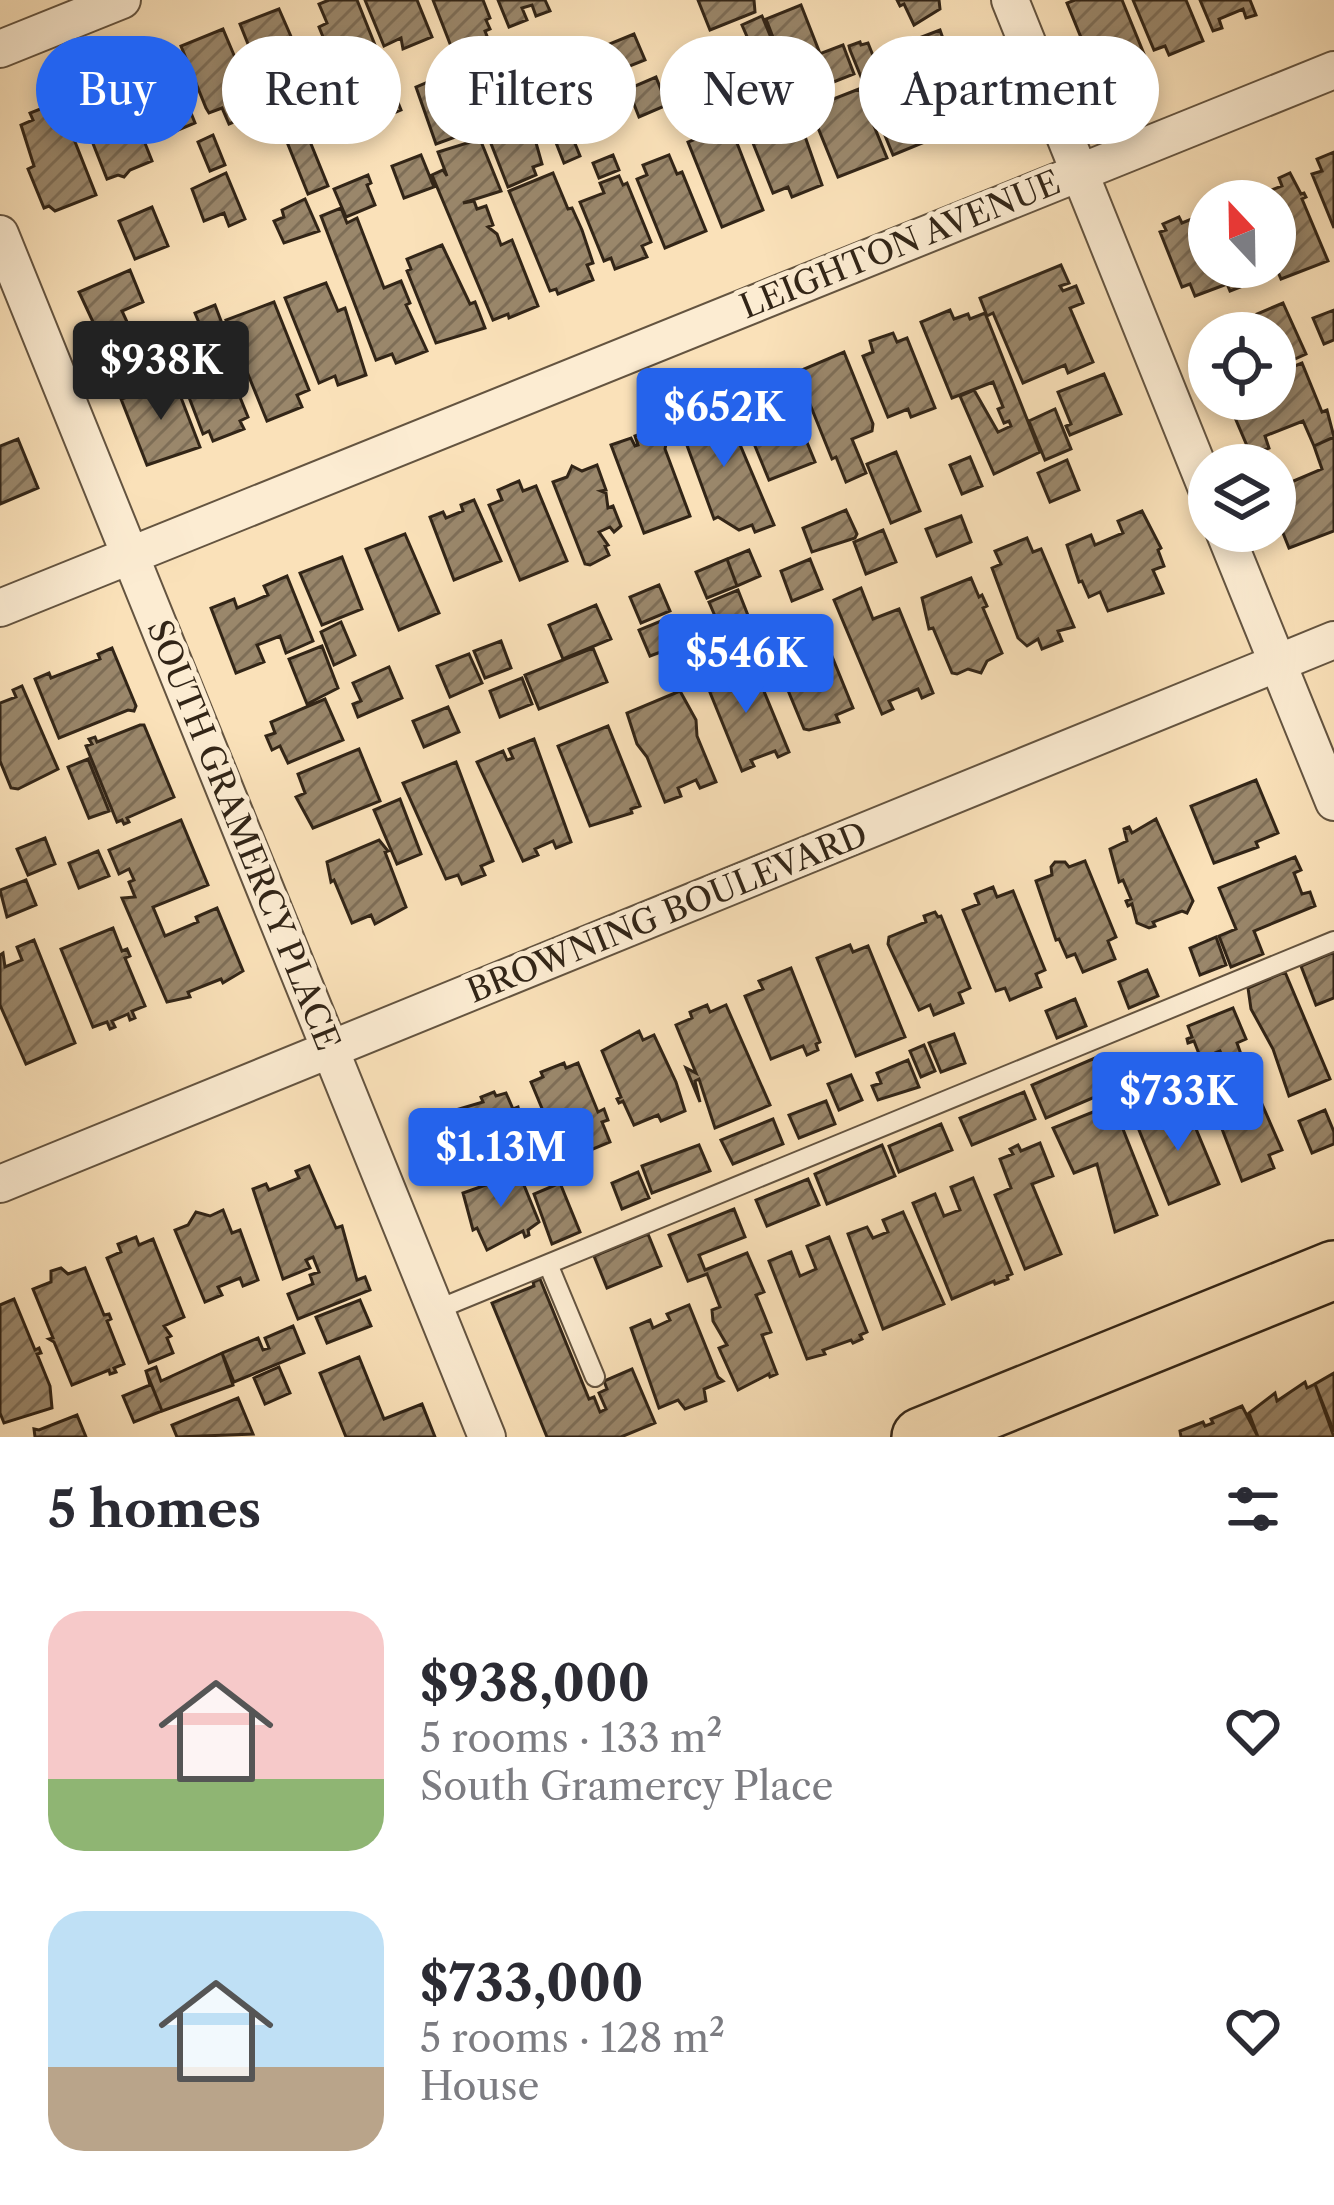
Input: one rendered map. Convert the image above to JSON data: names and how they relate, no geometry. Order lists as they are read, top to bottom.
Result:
{
  "streets": {
    "street": ["LEIGHTON AVENUE", "SOUTH GRAMERCY PLACE", "BROWNING BOULEVARD"]
  },
  "crossings": [
    ["LEIGHTON AVENUE", "SOUTH GRAMERCY PLACE"],
    ["SOUTH GRAMERCY PLACE", "BROWNING BOULEVARD"]
  ],
  "north": "top",
  "page": {
    "chip": [
      "Buy",
      "Rent",
      "Filters",
      "New",
      "Apartment"
    ],
    "price": [
      "$938K",
      "$652K",
      "$546K",
      "$733K",
      "$1.13M"
    ],
    "heading": "5 homes",
    "list": [
      {
        "name": "$938,000",
        "note": "5 rooms · 133 m² · South Gramercy Place"
      },
      {
        "name": "$733,000",
        "note": "5 rooms · 128 m² · House"
      }
    ]
  }
}
